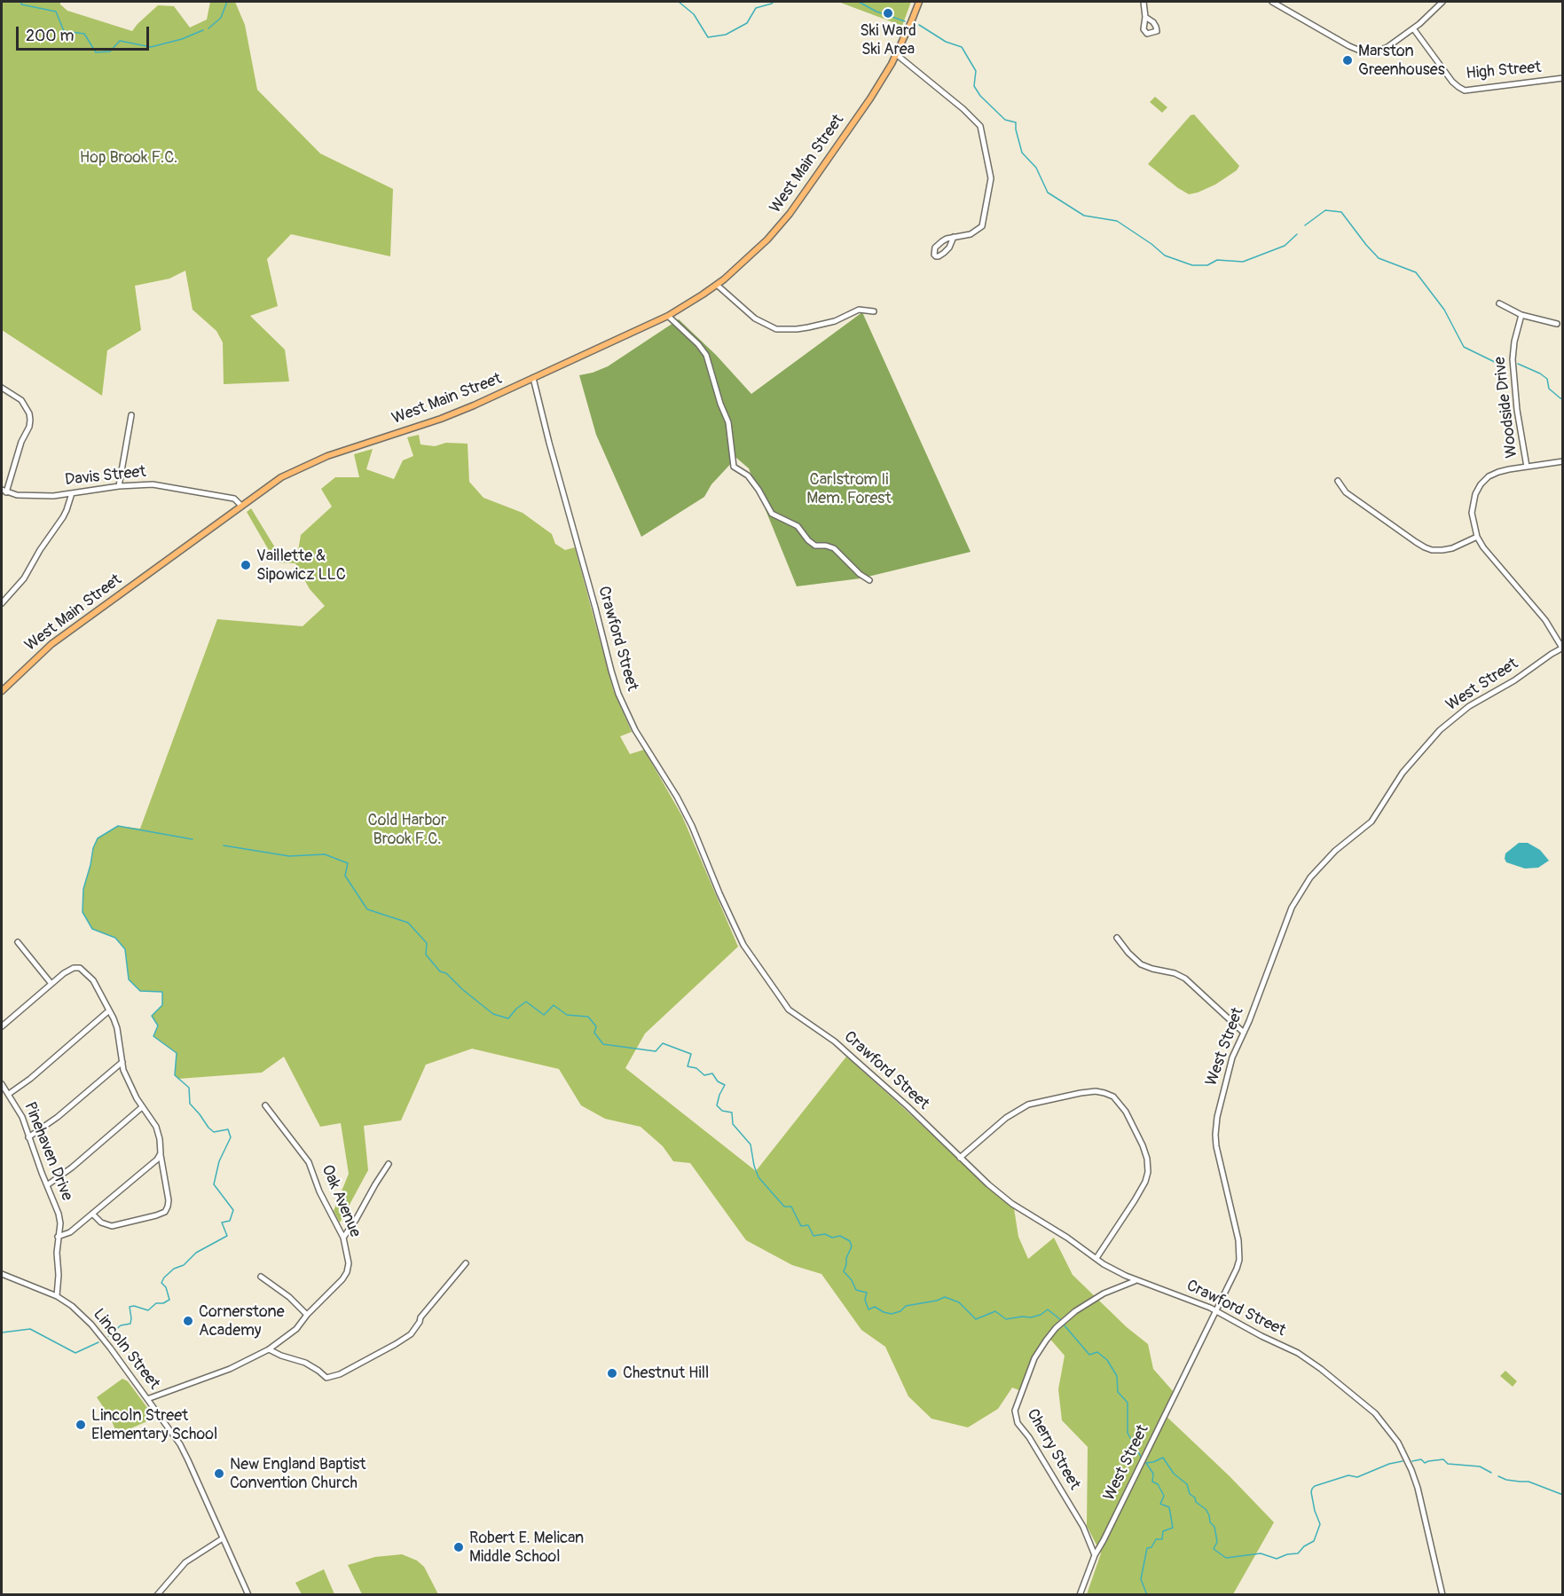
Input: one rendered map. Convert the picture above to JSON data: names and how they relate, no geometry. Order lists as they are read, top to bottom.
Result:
{
  "streets": {
    "main road": ["West Main Street"],
    "street": [
      "High Street",
      "Woodside Drive",
      "Davis Street",
      "Crawford Street",
      "West Street",
      "Pinehaven Drive",
      "Oak Avenue",
      "Lincoln Street",
      "Cherry Street"
    ]
  },
  "crossings": [
    ["West Main Street", "Davis Street"],
    ["West Main Street", "Crawford Street"],
    ["Crawford Street", "West Street"],
    ["Crawford Street", "Cherry Street"],
    ["West Street", "Cherry Street"],
    ["Pinehaven Drive", "Lincoln Street"],
    ["Oak Avenue", "Lincoln Street"]
  ],
  "parks": ["Hop Brook F.C.", "Carlstrom Ii Mem. Forest", "Cold Harbor Brook F.C."],
  "places": [
    "Ski Ward Ski Area",
    "Marston Greenhouses",
    "Vaillette & Sipowicz LLC",
    "Cornerstone Academy",
    "Chestnut Hill",
    "Lincoln Street Elementary School",
    "New England Baptist Convention Church",
    "Robert E. Melican Middle School"
  ],
  "scale_bar": "200 m"
}
